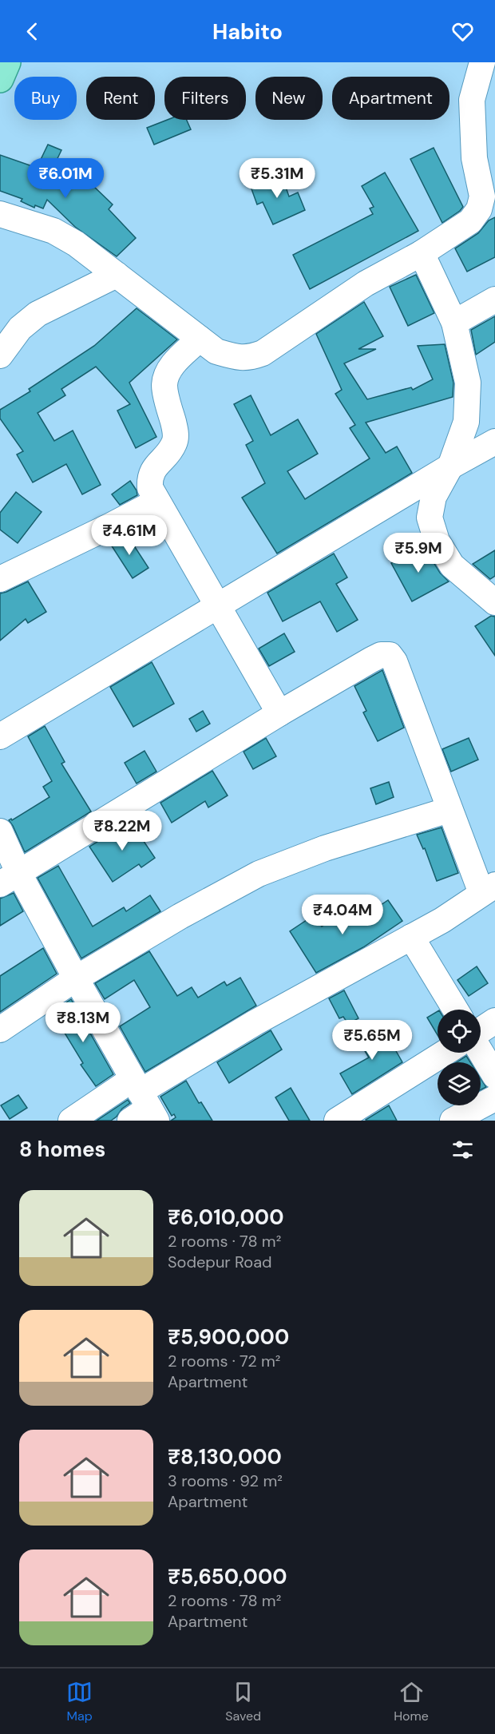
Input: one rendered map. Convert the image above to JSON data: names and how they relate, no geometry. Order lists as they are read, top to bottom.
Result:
{
  "page": {
    "header": "Habito",
    "chip": [
      "Buy",
      "Rent",
      "Filters",
      "New",
      "Apartment"
    ],
    "price": [
      "₹6.01M",
      "₹5.31M",
      "₹4.61M",
      "₹5.9M",
      "₹8.22M",
      "₹4.04M",
      "₹8.13M",
      "₹5.65M"
    ],
    "heading": "8 homes",
    "list": [
      {
        "name": "₹6,010,000",
        "note": "2 rooms · 78 m² · Sodepur Road"
      },
      {
        "name": "₹5,900,000",
        "note": "2 rooms · 72 m² · Apartment"
      },
      {
        "name": "₹8,130,000",
        "note": "3 rooms · 92 m² · Apartment"
      },
      {
        "name": "₹5,650,000",
        "note": "2 rooms · 78 m² · Apartment"
      }
    ],
    "tabs": ["Map", "Saved", "Home"]
  }
}
